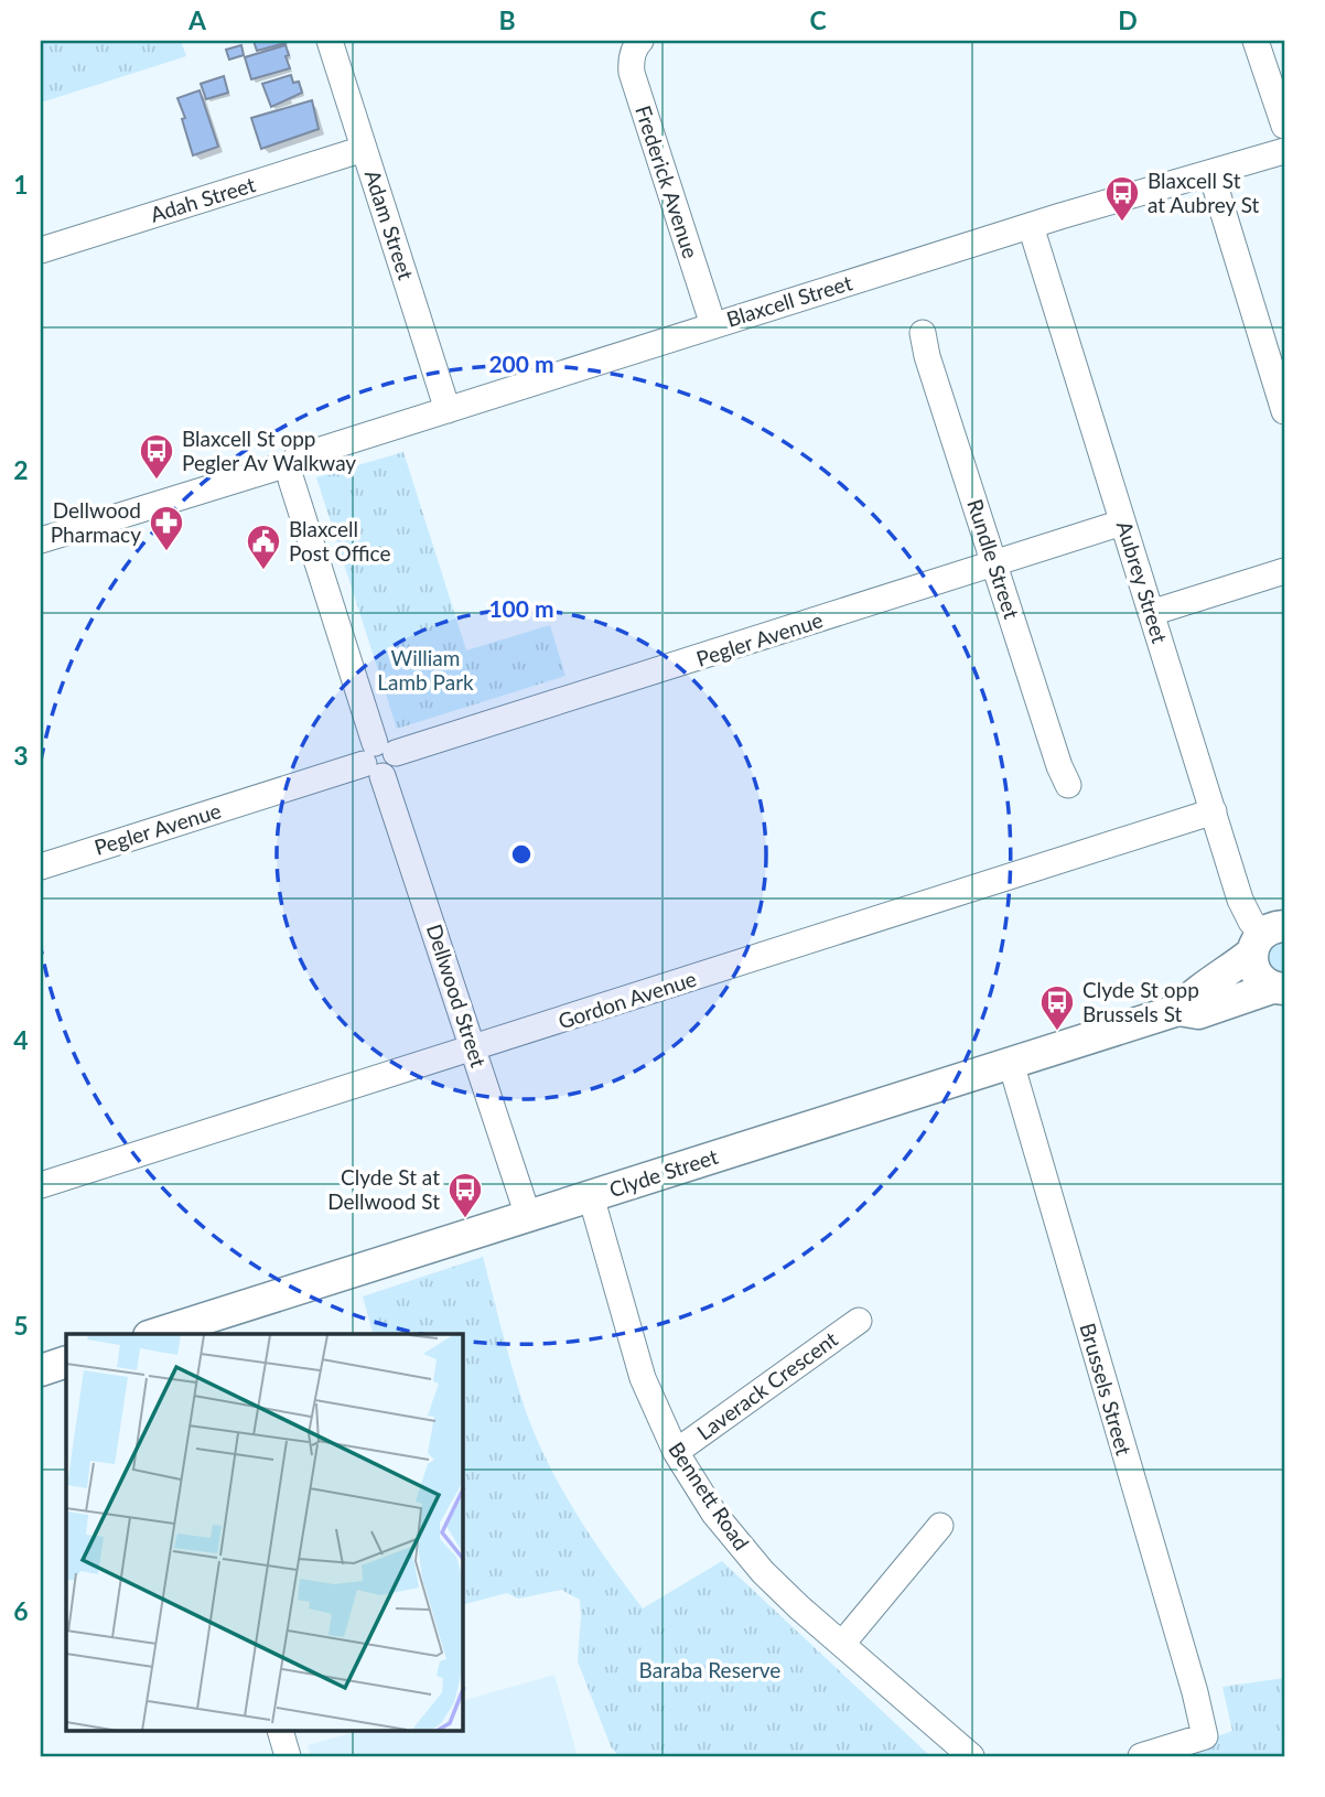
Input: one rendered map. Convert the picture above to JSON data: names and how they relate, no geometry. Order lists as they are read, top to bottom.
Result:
{
  "streets": {
    "main road": ["Clyde Street"],
    "street": [
      "Frederick Avenue",
      "Adah Street",
      "Adam Street",
      "Blaxcell Street",
      "Rundle Street",
      "Aubrey Street",
      "Pegler Avenue",
      "Dellwood Street",
      "Gordon Avenue",
      "Laverack Crescent",
      "Brussels Street",
      "Bennett Road"
    ]
  },
  "crossings": [
    ["Frederick Avenue", "Blaxcell Street"],
    ["Adah Street", "Adam Street"],
    ["Adam Street", "Blaxcell Street"],
    ["Blaxcell Street", "Aubrey Street"],
    ["Blaxcell Street", "Dellwood Street"],
    ["Rundle Street", "Pegler Avenue"],
    ["Aubrey Street", "Pegler Avenue"],
    ["Aubrey Street", "Gordon Avenue"],
    ["Aubrey Street", "Clyde Street"],
    ["Pegler Avenue", "Dellwood Street"],
    ["Dellwood Street", "Gordon Avenue"],
    ["Dellwood Street", "Clyde Street"],
    ["Clyde Street", "Brussels Street"],
    ["Clyde Street", "Bennett Road"],
    ["Laverack Crescent", "Bennett Road"]
  ],
  "parks": ["William Lamb Park", "Baraba Reserve"],
  "places": {
    "bus stop": [
      "Blaxcell St at Aubrey St",
      "Blaxcell St opp Pegler Av Walkway",
      "Clyde St opp Brussels St",
      "Clyde St at Dellwood St"
    ],
    "pharmacy": ["Dellwood Pharmacy"],
    "public building": ["Blaxcell Post Office"]
  },
  "grid": {
    "columns": [
      "A",
      "B",
      "C",
      "D"
    ],
    "rows": [
      "1",
      "2",
      "3",
      "4",
      "5",
      "6"
    ]
  },
  "rings": ["200 m", "100 m"]
}
